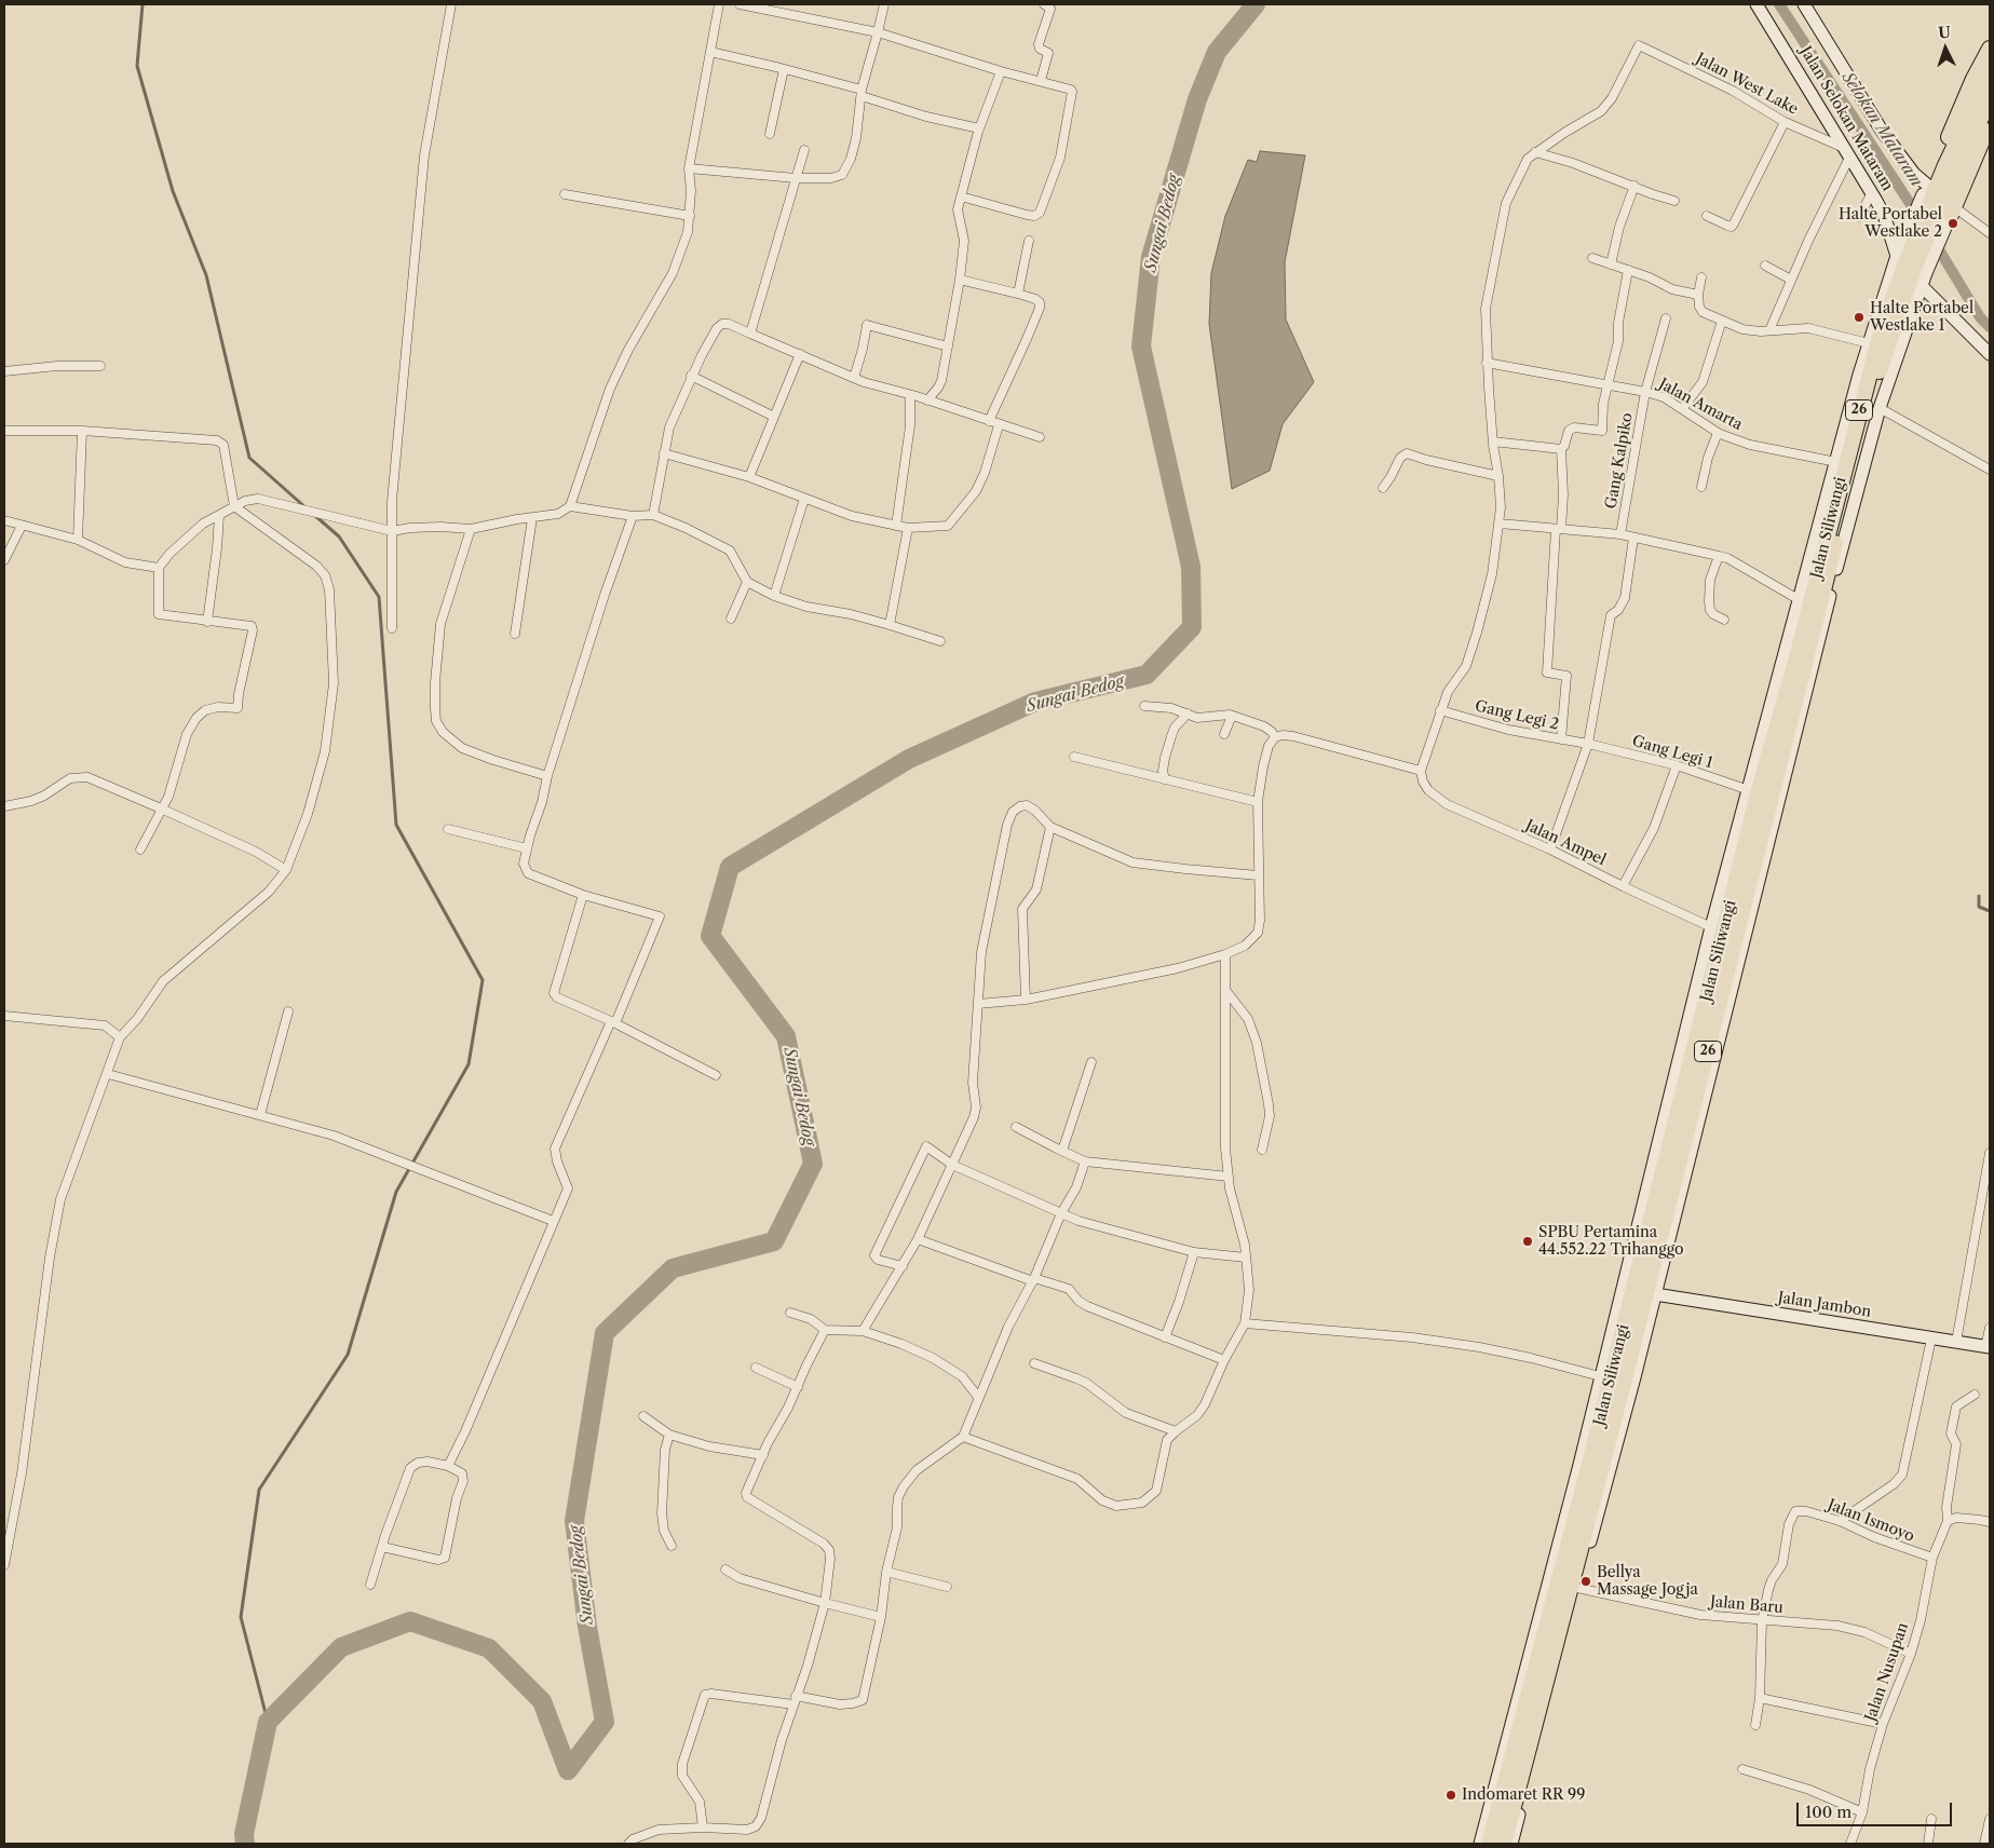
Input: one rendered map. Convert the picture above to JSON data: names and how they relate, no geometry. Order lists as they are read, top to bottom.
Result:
{
  "streets": {
    "highway": ["26", "Jalan Siliwangi"],
    "street": [
      "Jalan West Lake",
      "Jalan Selokan Mataram",
      "Jalan Amarta",
      "Gang Kalpiko",
      "Gang Legi 2",
      "Gang Legi 1",
      "Jalan Ampel",
      "Jalan Jambon",
      "Jalan Ismoyo",
      "Jalan Baru",
      "Jalan Nusupan"
    ]
  },
  "crossings": [
    ["Jalan West Lake", "Jalan Selokan Mataram"],
    ["Jalan Selokan Mataram", "Jalan Siliwangi"],
    ["Jalan Amarta", "Gang Kalpiko"],
    ["Jalan Siliwangi", "Gang Legi 1"],
    ["Gang Legi 2", "Gang Legi 1"],
    ["Jalan Ismoyo", "Jalan Baru"],
    ["Jalan Ismoyo", "Jalan Nusupan"],
    ["Jalan Baru", "Jalan Nusupan"]
  ],
  "water": ["Selokan Mataram", "Sungai Bedog"],
  "places": [
    "Halte Portabel Westlake 2",
    "Halte Portabel Westlake 1",
    "SPBU Pertamina 44.552.22 Trihanggo",
    "Bellya Massage Jogja",
    "Indomaret RR 99"
  ],
  "scale_bar": "100 m",
  "north": "top"
}
